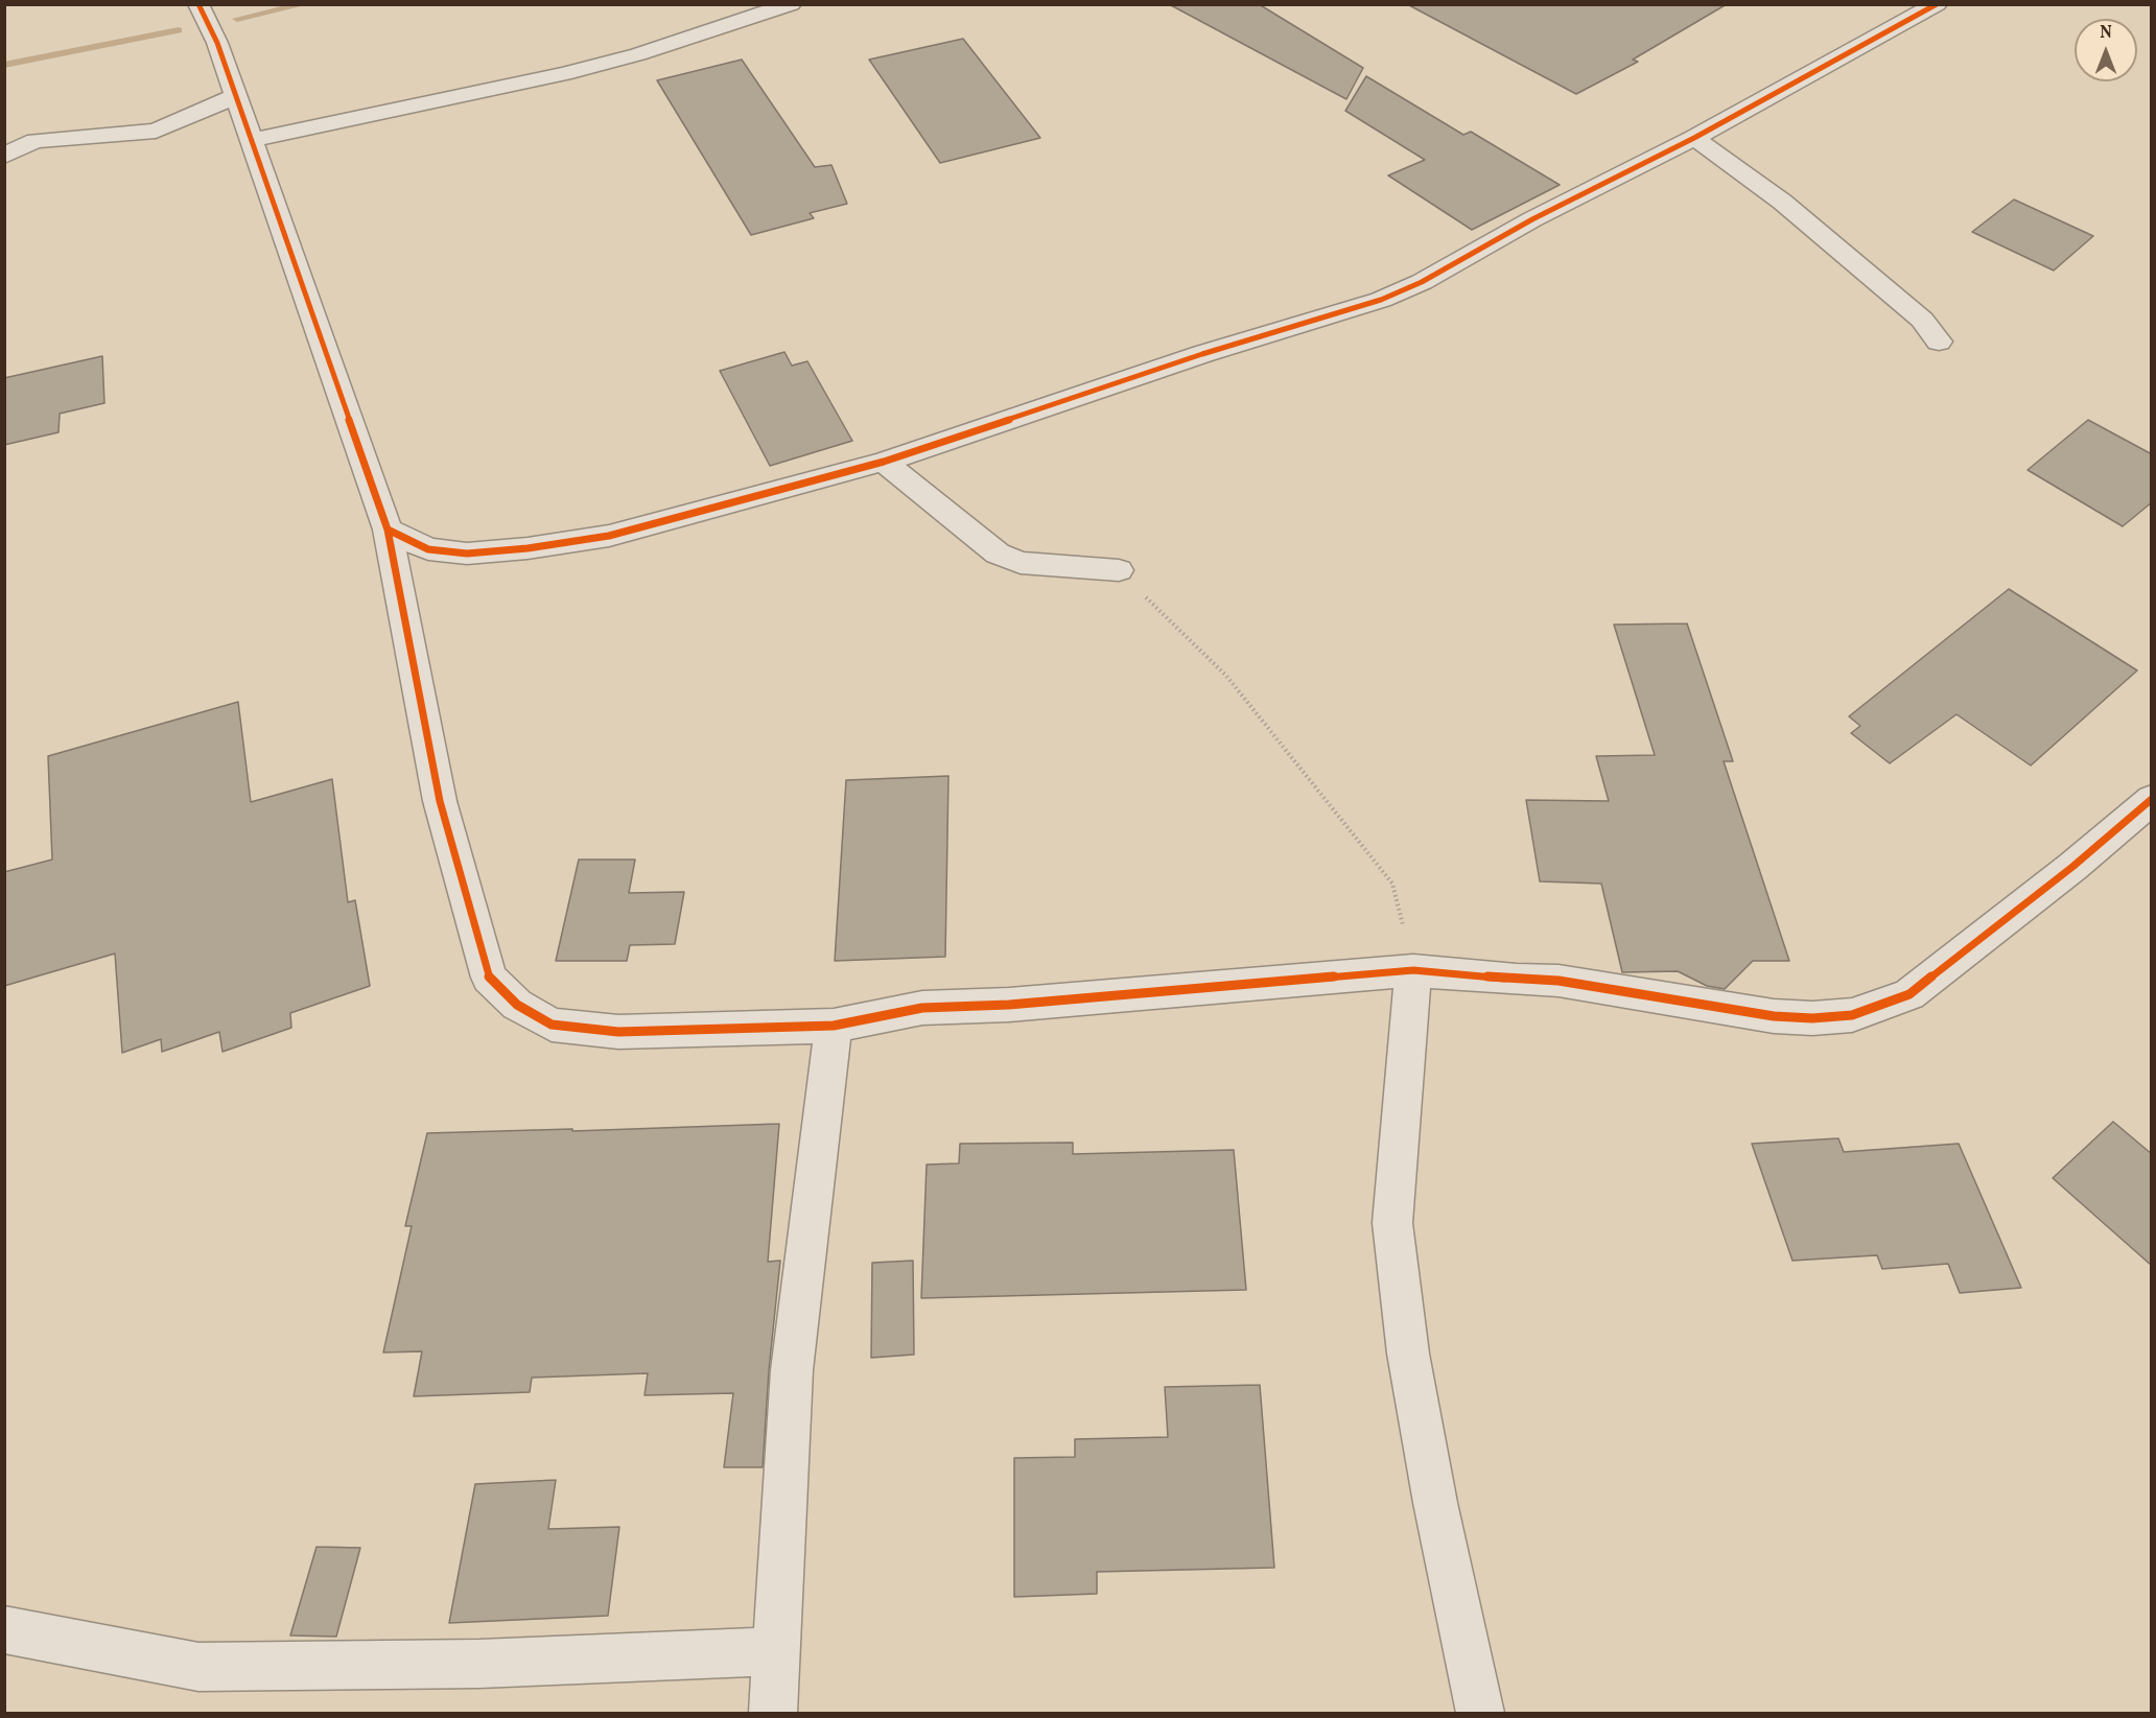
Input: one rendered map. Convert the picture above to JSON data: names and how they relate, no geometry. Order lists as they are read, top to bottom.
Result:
{
  "north": "top"
}
